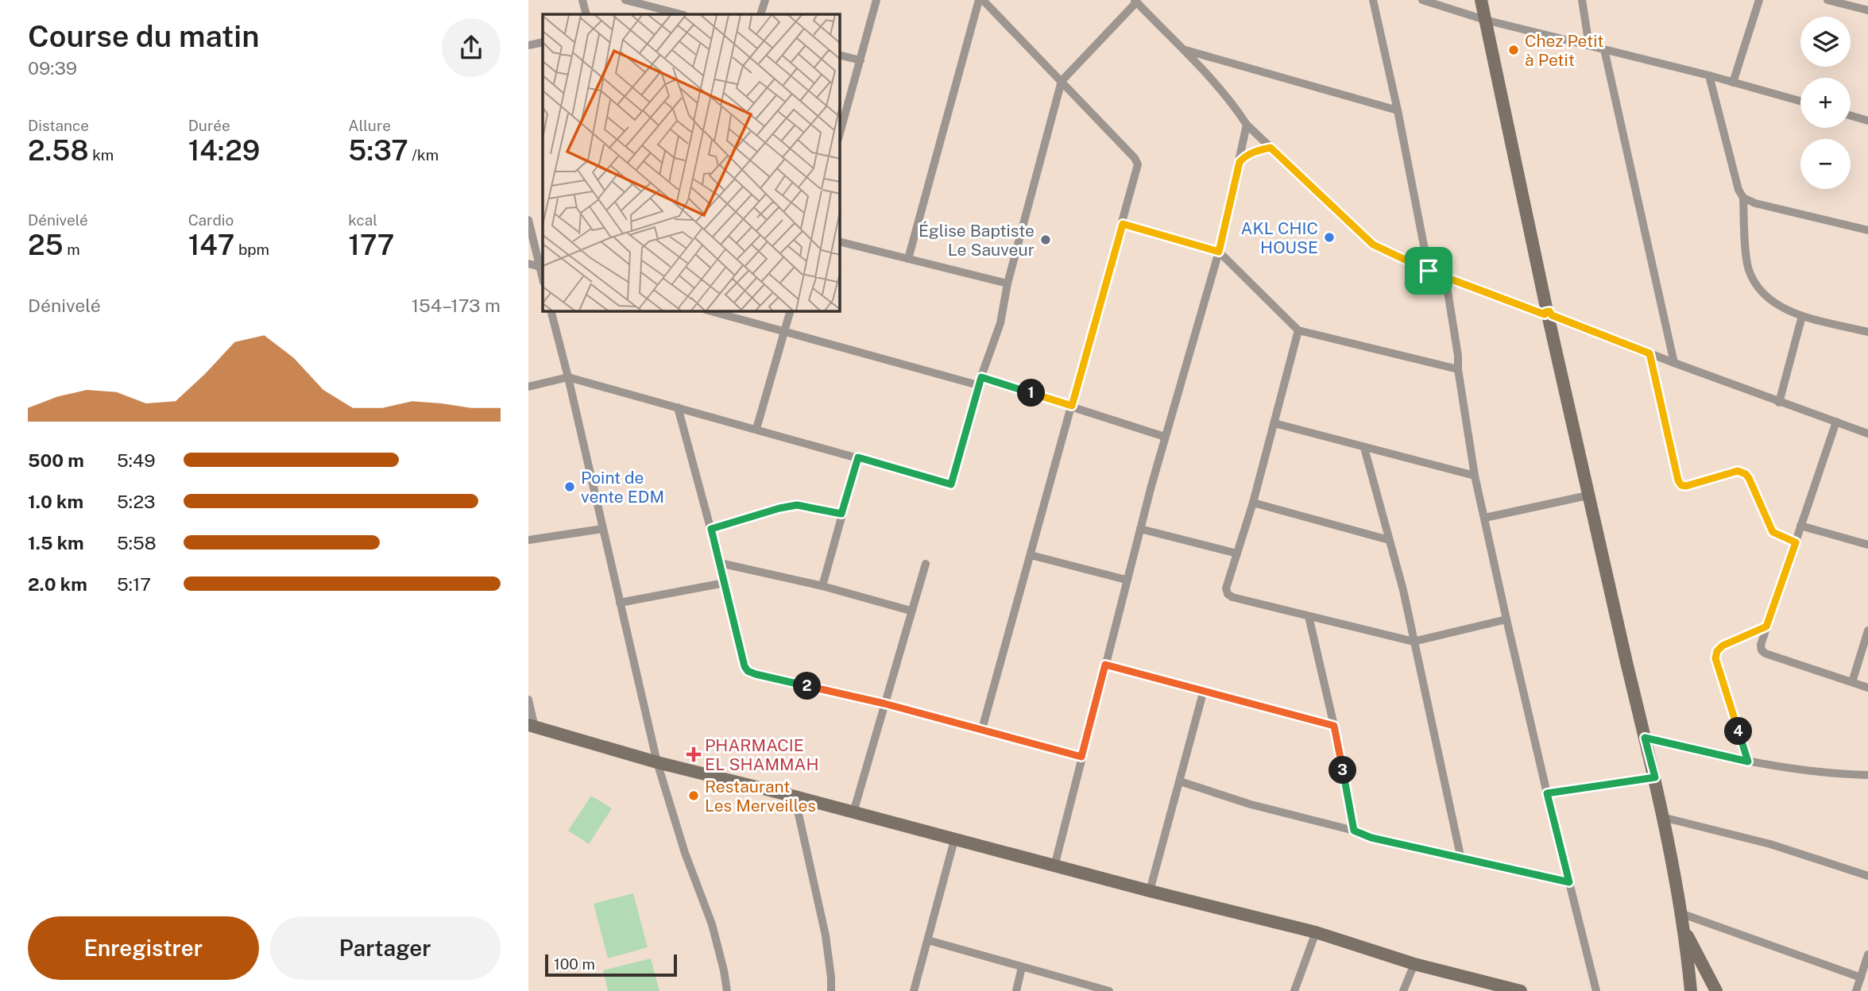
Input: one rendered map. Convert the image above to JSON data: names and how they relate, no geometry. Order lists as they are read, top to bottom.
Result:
{
  "places": {
    "other": [
      "Chez Petit à Petit",
      "AKL CHIC HOUSE",
      "Église Baptiste Le Sauveur",
      "Point de vente EDM",
      "Restaurant Les Merveilles"
    ],
    "health": ["PHARMACIE EL SHAMMAH"]
  },
  "scale_bar": "100 m",
  "page": {
    "heading": ["Course du matin", "09:39"],
    "map_buttons": ["+", "−"],
    "stats": [
      ["Distance", "2.58 km"],
      ["Durée", "14:29"],
      ["Allure", "5:37 /km"],
      ["Dénivelé", "25 m"],
      ["Cardio", "147 bpm"],
      ["kcal", "177"]
    ],
    "chart": ["Dénivelé", "154–173 m"],
    "pins": [
      "1",
      "2",
      "4",
      "3"
    ],
    "list": [
      {
        "name": "500 m",
        "note": "5:49"
      },
      {
        "name": "1.0 km",
        "note": "5:23"
      },
      {
        "name": "1.5 km",
        "note": "5:58"
      },
      {
        "name": "2.0 km",
        "note": "5:17"
      }
    ],
    "buttons": ["Enregistrer", "Partager"],
    "scale": "100 m"
  }
}
